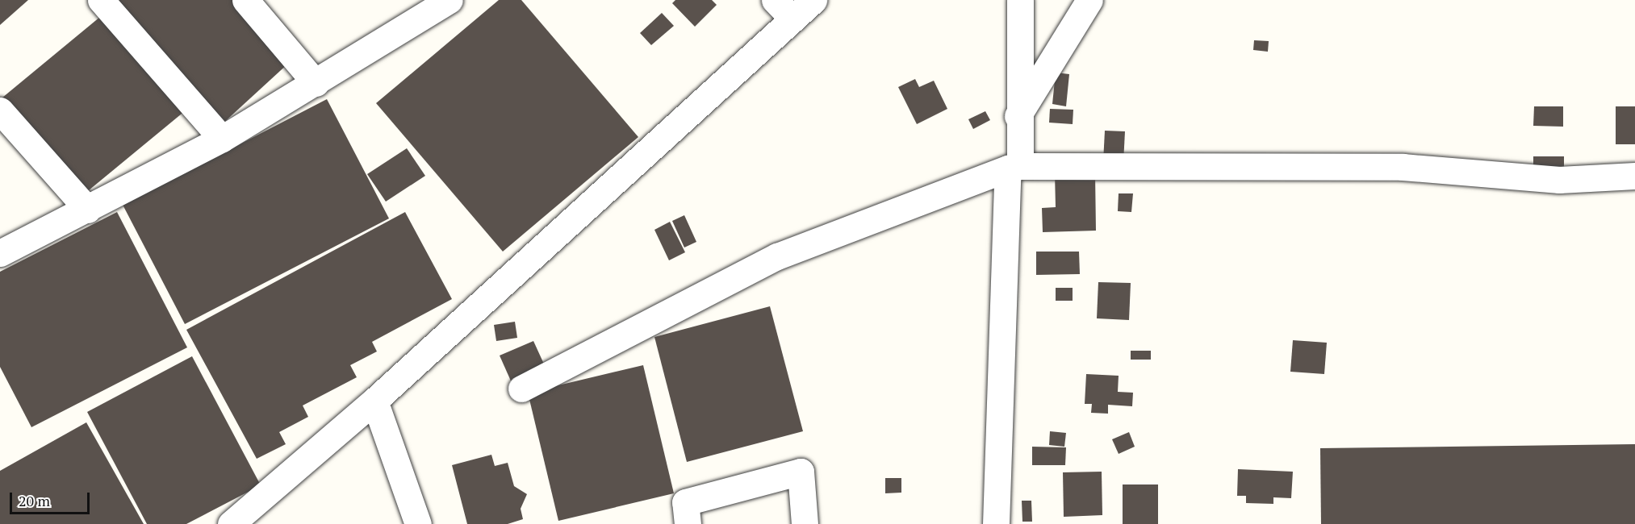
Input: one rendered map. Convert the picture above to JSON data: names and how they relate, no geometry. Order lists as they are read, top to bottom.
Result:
{
  "scale_bar": "20 m"
}
